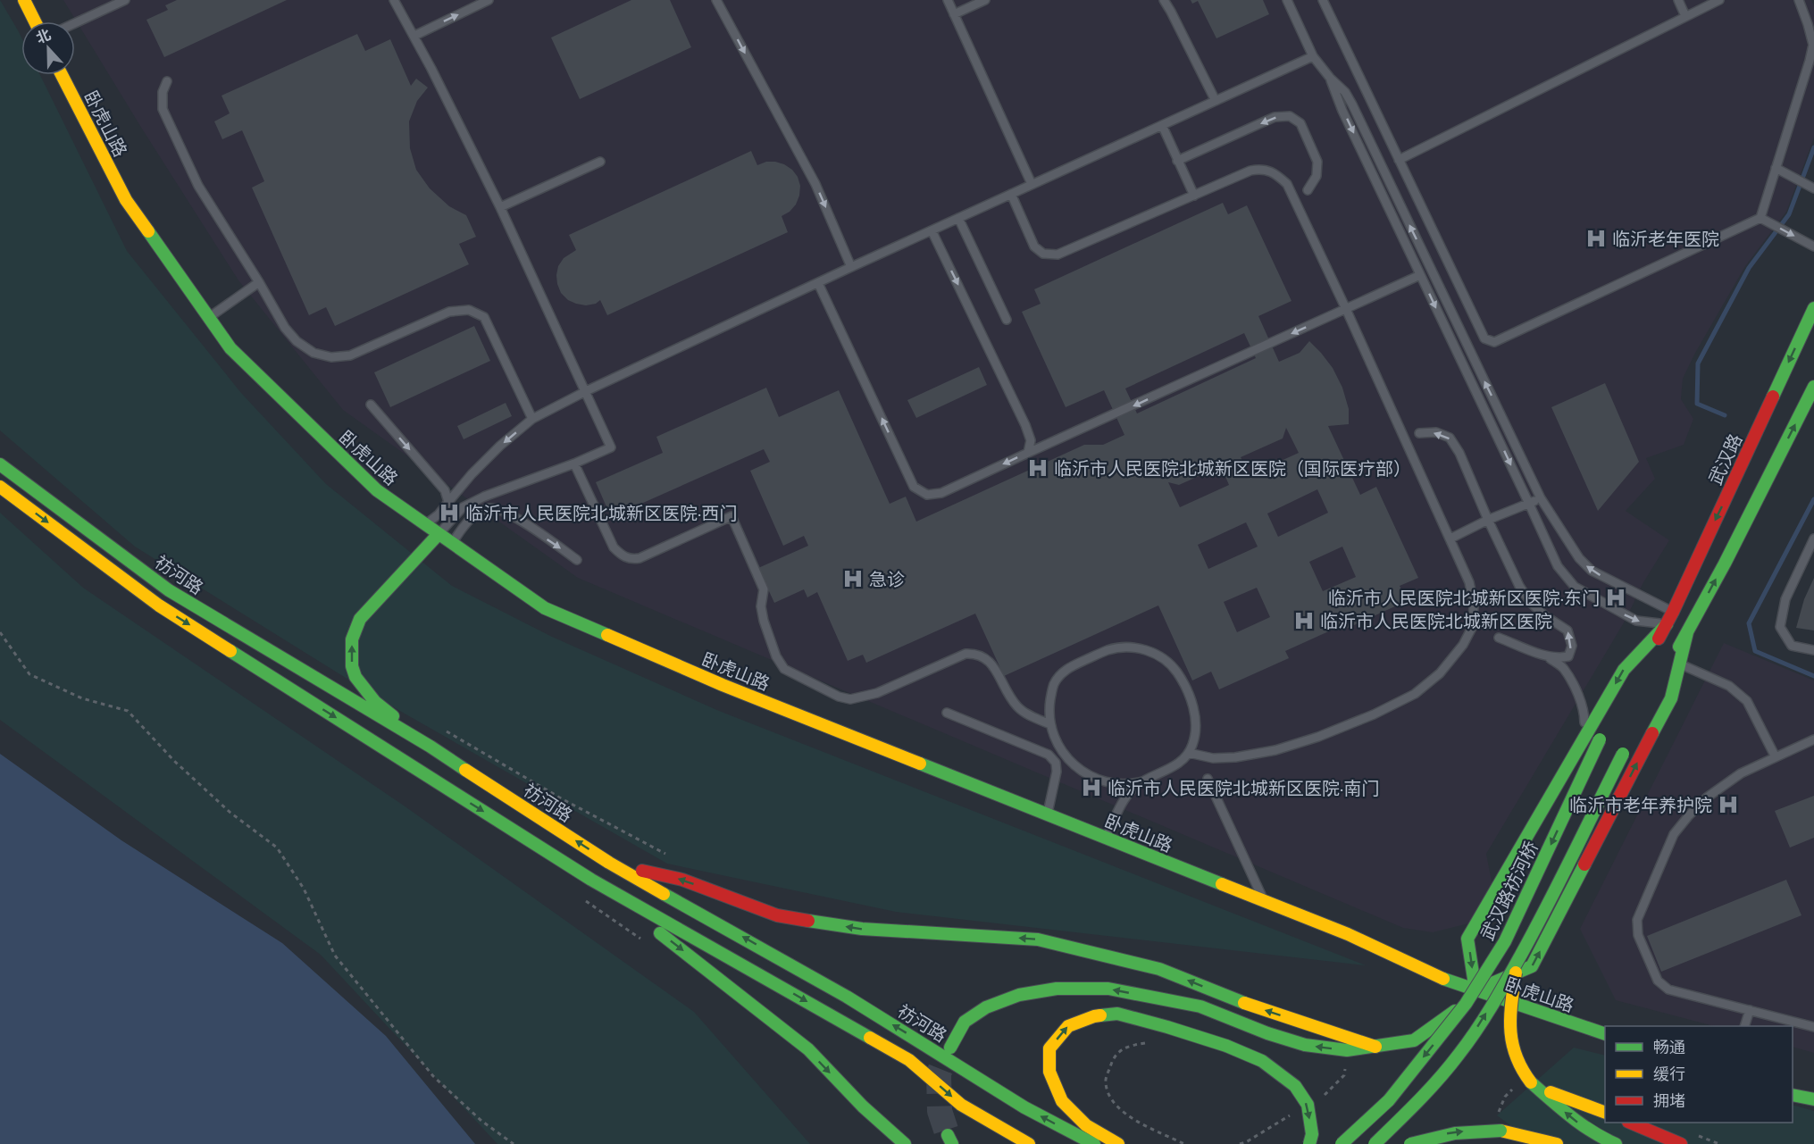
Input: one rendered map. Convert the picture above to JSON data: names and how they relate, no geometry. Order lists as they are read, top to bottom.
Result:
{
  "streets": {
    "main road": [
      "卧虎山路",
      "武汉路",
      "祊河路",
      "武汉路祊河桥"
    ]
  },
  "places": {
    "hospital": [
      "临沂老年医院",
      "临沂市人民医院北城新区医院（国际医疗部）",
      "临沂市人民医院北城新区医院·西门",
      "急诊",
      "临沂市人民医院北城新区医院·东门",
      "临沂市人民医院北城新区医院",
      "临沂市人民医院北城新区医院·南门",
      "临沂市老年养护院"
    ]
  },
  "legend": ["畅通", "缓行", "拥堵"],
  "north": "top"
}
